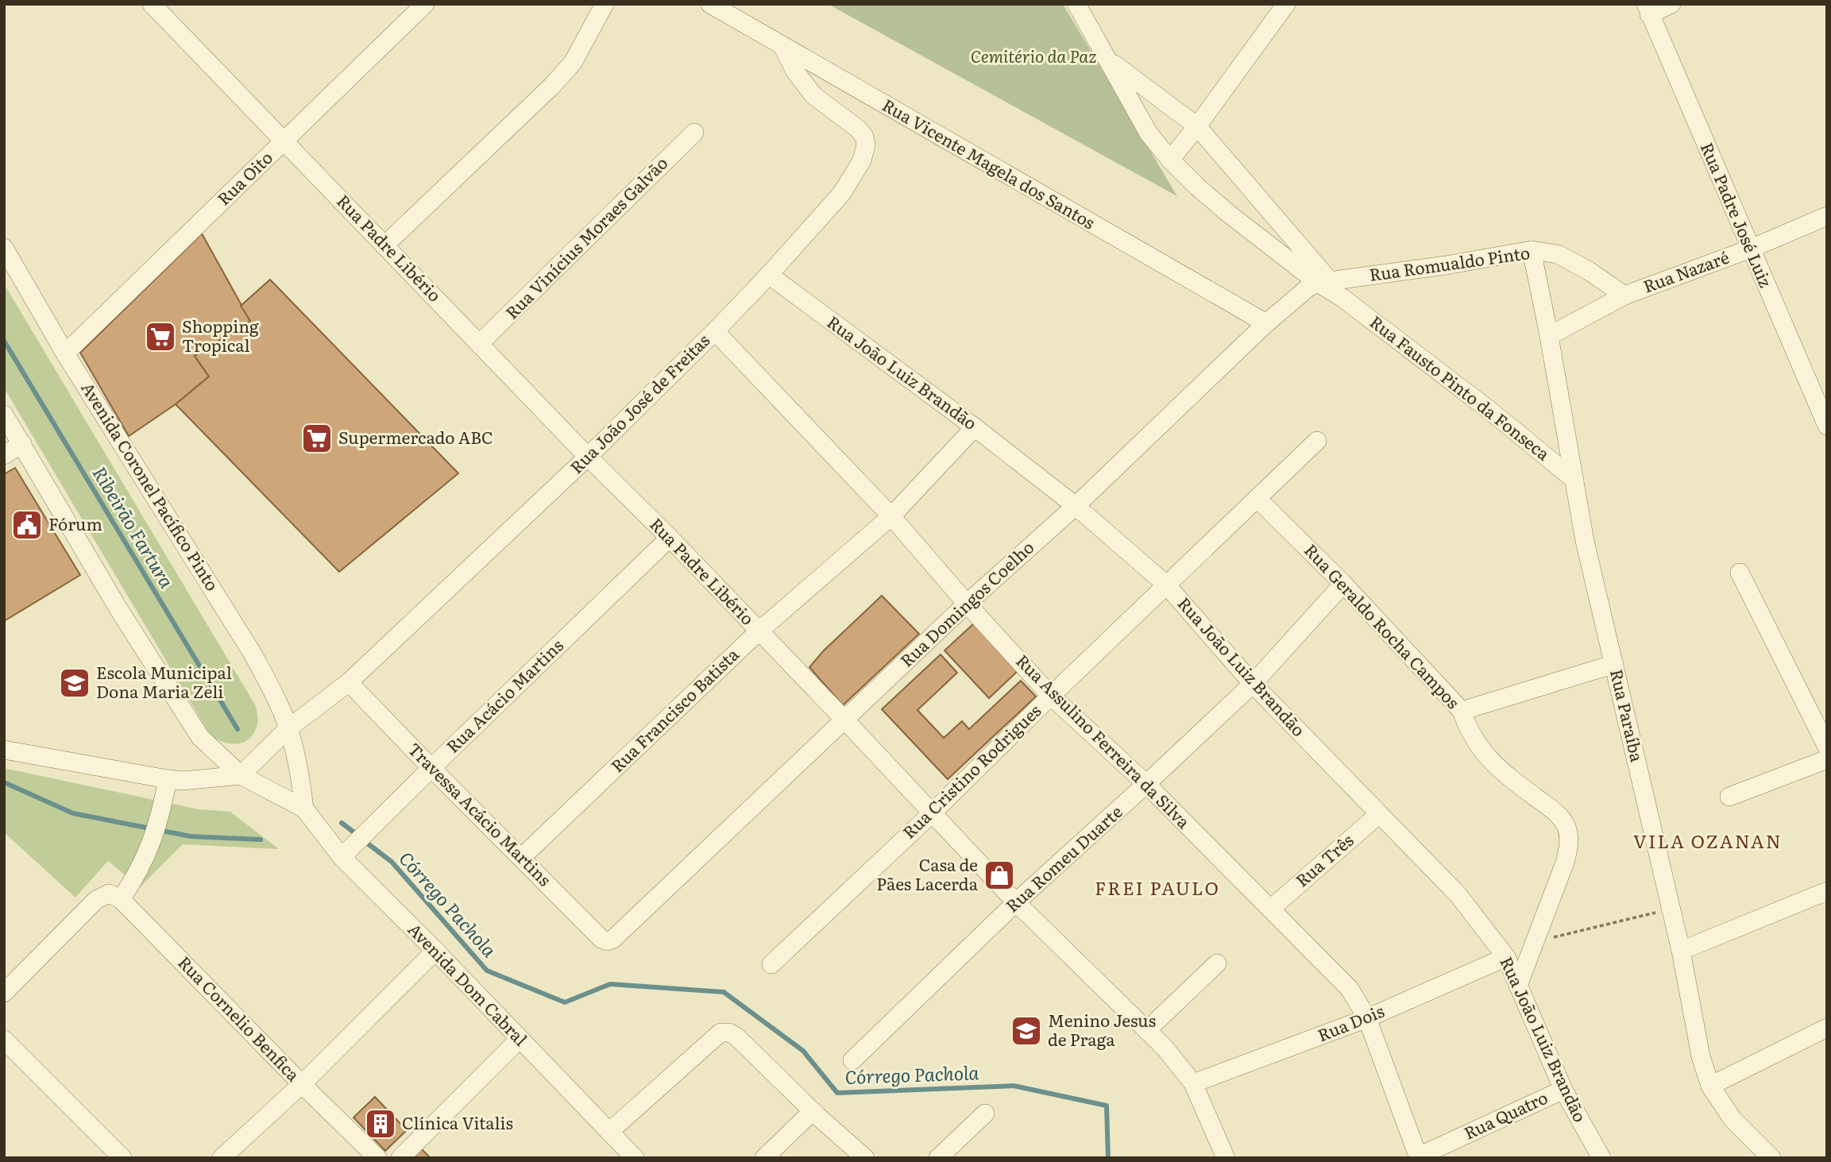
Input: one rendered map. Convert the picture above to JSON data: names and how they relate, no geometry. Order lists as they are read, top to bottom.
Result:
{
  "streets": {
    "street": [
      "Rua Vicente Magela dos Santos",
      "Rua Oito",
      "Rua Padre José Luiz",
      "Rua Vinícius Moraes Galvão",
      "Rua Padre Libério",
      "Rua Romualdo Pinto",
      "Rua Nazaré",
      "Rua João Luiz Brandão",
      "Rua Fausto Pinto da Fonseca",
      "Rua João José de Freitas",
      "Avenida Coronel Pacífico Pinto",
      "Rua Domingos Coelho",
      "Rua Geraldo Rocha Campos",
      "Rua Acácio Martins",
      "Rua Francisco Batista",
      "Rua Paraíba",
      "Rua Assulino Ferreira da Silva",
      "Rua Cristino Rodrigues",
      "Travessa Acácio Martins",
      "Rua Romeu Duarte",
      "Rua Três",
      "Avenida Dom Cabral",
      "Rua Cornelio Benfica",
      "Rua Dois",
      "Rua Quatro"
    ]
  },
  "crossings": [
    ["Rua Vicente Magela dos Santos", "Rua João José de Freitas"],
    ["Rua Vicente Magela dos Santos", "Rua Domingos Coelho"],
    ["Rua Oito", "Rua Padre Libério"],
    ["Rua Oito", "Avenida Coronel Pacífico Pinto"],
    ["Rua Padre José Luiz", "Rua Nazaré"],
    ["Rua Vinícius Moraes Galvão", "Rua Padre Libério"],
    ["Rua Padre Libério", "Rua João José de Freitas"],
    ["Rua Padre Libério", "Rua Domingos Coelho"],
    ["Rua Padre Libério", "Rua Acácio Martins"],
    ["Rua Padre Libério", "Rua Francisco Batista"],
    ["Rua Padre Libério", "Rua Cristino Rodrigues"],
    ["Rua Padre Libério", "Rua Romeu Duarte"],
    ["Rua Padre Libério", "Rua Dois"],
    ["Rua Romualdo Pinto", "Rua Nazaré"],
    ["Rua Romualdo Pinto", "Rua Fausto Pinto da Fonseca"],
    ["Rua Romualdo Pinto", "Rua Domingos Coelho"],
    ["Rua Romualdo Pinto", "Rua Paraíba"],
    ["Rua Nazaré", "Rua Paraíba"],
    ["Rua João Luiz Brandão", "Rua João José de Freitas"],
    ["Rua João Luiz Brandão", "Rua Domingos Coelho"],
    ["Rua João Luiz Brandão", "Rua Geraldo Rocha Campos"],
    ["Rua João Luiz Brandão", "Rua Francisco Batista"],
    ["Rua João Luiz Brandão", "Rua Cristino Rodrigues"],
    ["Rua João Luiz Brandão", "Rua Romeu Duarte"],
    ["Rua João Luiz Brandão", "Rua Três"],
    ["Rua João Luiz Brandão", "Rua Dois"],
    ["Rua João Luiz Brandão", "Rua Quatro"],
    ["Rua Fausto Pinto da Fonseca", "Rua Domingos Coelho"],
    ["Rua Fausto Pinto da Fonseca", "Rua Paraíba"],
    ["Rua João José de Freitas", "Avenida Coronel Pacífico Pinto"],
    ["Rua João José de Freitas", "Rua Assulino Ferreira da Silva"],
    ["Rua João José de Freitas", "Travessa Acácio Martins"],
    ["Avenida Coronel Pacífico Pinto", "Avenida Dom Cabral"],
    ["Rua Domingos Coelho", "Rua Assulino Ferreira da Silva"],
    ["Rua Domingos Coelho", "Travessa Acácio Martins"],
    ["Rua Geraldo Rocha Campos", "Rua Cristino Rodrigues"],
    ["Rua Geraldo Rocha Campos", "Rua Romeu Duarte"],
    ["Rua Acácio Martins", "Travessa Acácio Martins"],
    ["Rua Acácio Martins", "Avenida Dom Cabral"],
    ["Rua Francisco Batista", "Rua Assulino Ferreira da Silva"],
    ["Rua Francisco Batista", "Travessa Acácio Martins"],
    ["Rua Assulino Ferreira da Silva", "Rua Cristino Rodrigues"],
    ["Rua Assulino Ferreira da Silva", "Rua Romeu Duarte"],
    ["Rua Assulino Ferreira da Silva", "Rua Três"],
    ["Rua Assulino Ferreira da Silva", "Rua Dois"],
    ["Rua Assulino Ferreira da Silva", "Rua Quatro"]
  ],
  "districts": ["VILA OZANAN", "FREI PAULO"],
  "water": ["Ribeirão Fartura", "Córrego Pachola"],
  "parks": ["Cemitério da Paz"],
  "places": {
    "supermarket": ["Shopping Tropical", "Supermercado ABC"],
    "public building": ["Fórum"],
    "school or university": ["Escola Municipal Dona Maria Zeli", "Menino Jesus de Praga"],
    "shop": ["Casa de Pães Lacerda"],
    "building": ["Clínica Vitalis"]
  }
}
